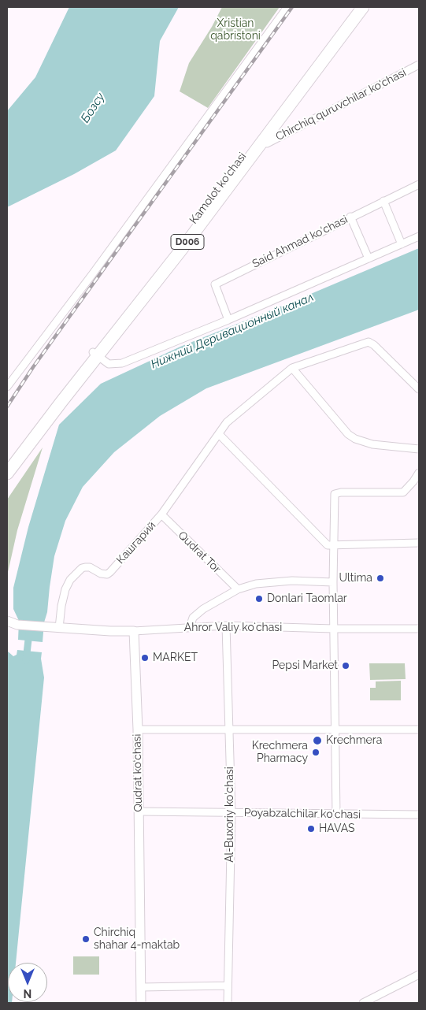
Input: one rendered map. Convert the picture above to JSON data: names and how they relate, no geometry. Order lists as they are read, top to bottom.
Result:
{
  "streets": {
    "main road": ["Kamolot ko‘chasi", "D006"],
    "street": [
      "Chirchiq quruvchilar ko'chasi",
      "Said Ahmad ko‘chasi",
      "Кашгарий",
      "Qudrat Tor",
      "Ahror Valiy koʻchasi",
      "Qudrat ko‘chasi",
      "Poyabzalchilar ko‘chasi",
      "Al-Buxoriy ko‘chasi"
    ]
  },
  "crossings": [
    ["Chirchiq quruvchilar ko'chasi", "D006"],
    ["Kamolot ko‘chasi", "D006"],
    ["Кашгарий", "Qudrat Tor"],
    ["Ahror Valiy koʻchasi", "Qudrat ko‘chasi"],
    ["Ahror Valiy koʻchasi", "Al-Buxoriy ko‘chasi"],
    ["Qudrat ko‘chasi", "Poyabzalchilar ko‘chasi"],
    ["Poyabzalchilar ko‘chasi", "Al-Buxoriy ko‘chasi"]
  ],
  "water": ["Бозсу", "Нижний Деривационный канал"],
  "parks": ["Xristian qabristoni"],
  "places": [
    "Ultima",
    "Donlari Taomlar",
    "MARKET",
    "Pepsi Market",
    "Krechmera",
    "Krechmera Pharmacy",
    "HAVAS",
    "Chirchiq shahar 4-maktab"
  ],
  "north": "bottom"
}
